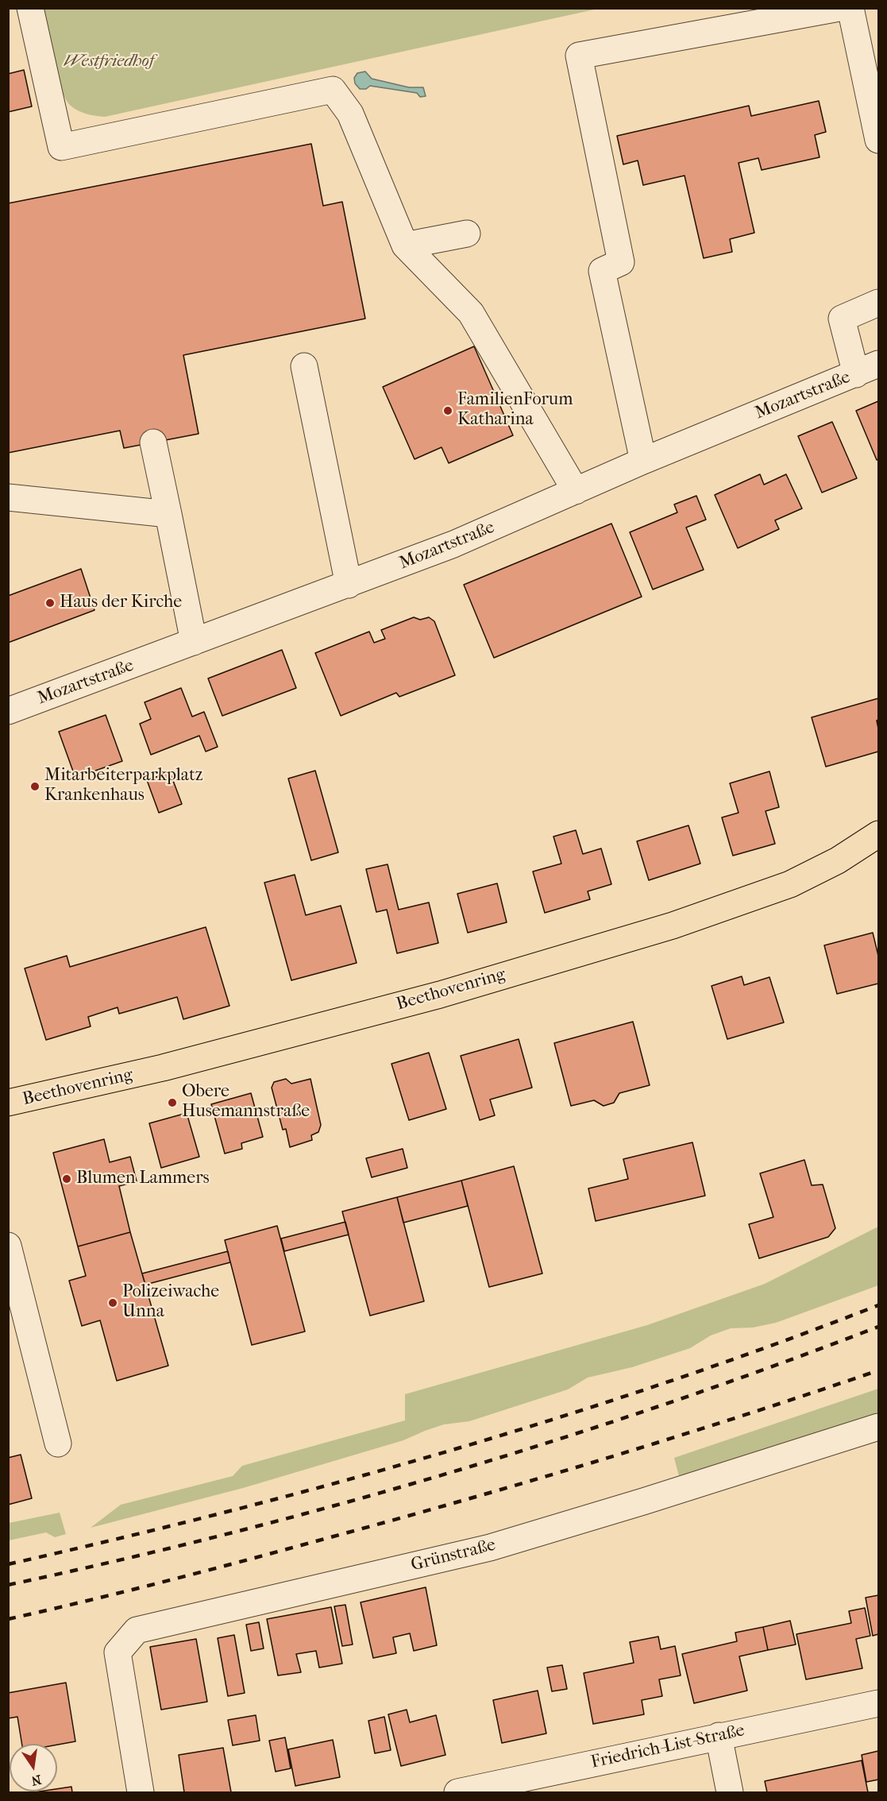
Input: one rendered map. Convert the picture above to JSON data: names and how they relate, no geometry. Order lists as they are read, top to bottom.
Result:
{
  "streets": {
    "main road": ["Beethovenring"],
    "street": ["Mozartstraße", "Grünstraße", "Friedrich-List-Straße"]
  },
  "parks": ["Westfriedhof"],
  "places": [
    "FamilienForum Katharina",
    "Haus der Kirche",
    "Mitarbeiterparkplatz Krankenhaus",
    "Obere Husemannstraße",
    "Blumen Lammers",
    "Polizeiwache Unna"
  ],
  "north": "bottom"
}
